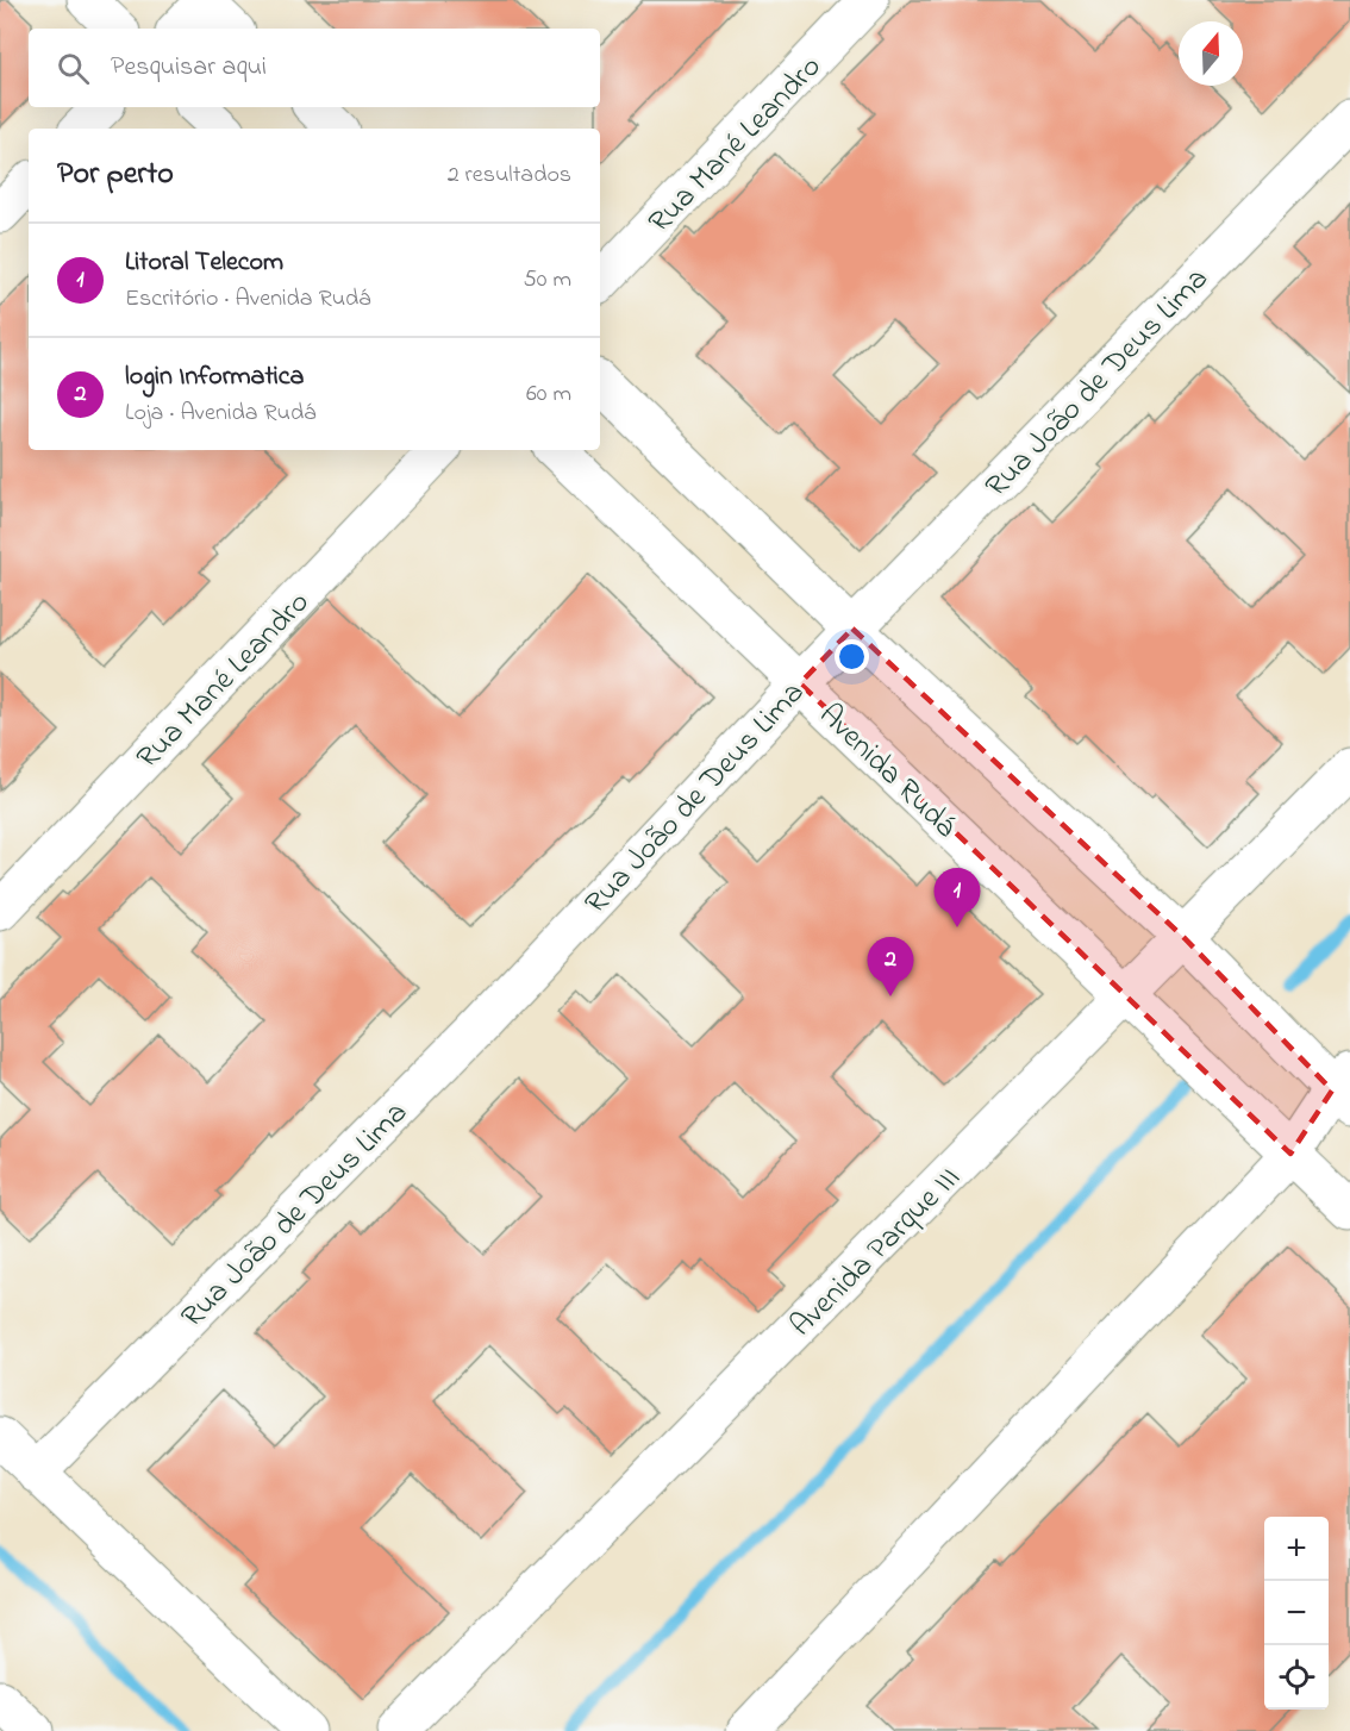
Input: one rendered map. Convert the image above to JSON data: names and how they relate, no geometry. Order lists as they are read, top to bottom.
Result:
{
  "streets": {
    "street": [
      "Rua Mané Leandro",
      "Rua João de Deus Lima",
      "Avenida Rudá",
      "Avenida Parque III"
    ]
  },
  "crossings": [
    ["Rua João de Deus Lima", "Avenida Rudá"],
    ["Avenida Rudá", "Avenida Parque III"]
  ],
  "north": "top",
  "page": {
    "search": "Pesquisar aqui",
    "heading": ["Por perto", "2 resultados"],
    "list": [
      {
        "mark": "1",
        "name": "Litoral Telecom",
        "note": "Escritório · Avenida Rudá",
        "value": "50 m"
      },
      {
        "mark": "2",
        "name": "login Informatica",
        "note": "Loja · Avenida Rudá",
        "value": "60 m"
      }
    ],
    "pins": ["1", "2"],
    "map_buttons": ["+", "−"]
  }
}
